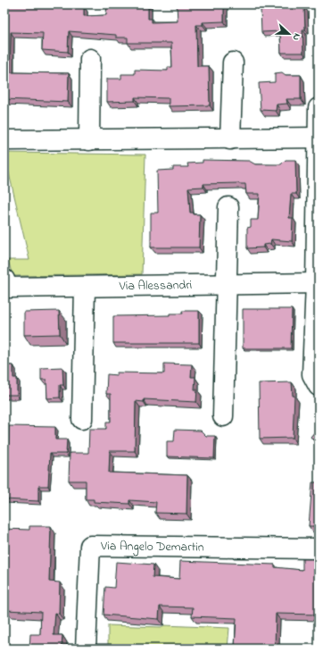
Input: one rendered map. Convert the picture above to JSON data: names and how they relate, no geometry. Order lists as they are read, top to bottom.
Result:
{
  "streets": {
    "street": ["Via Alessandri", "Via Angelo Demartin"]
  },
  "north": "right"
}
